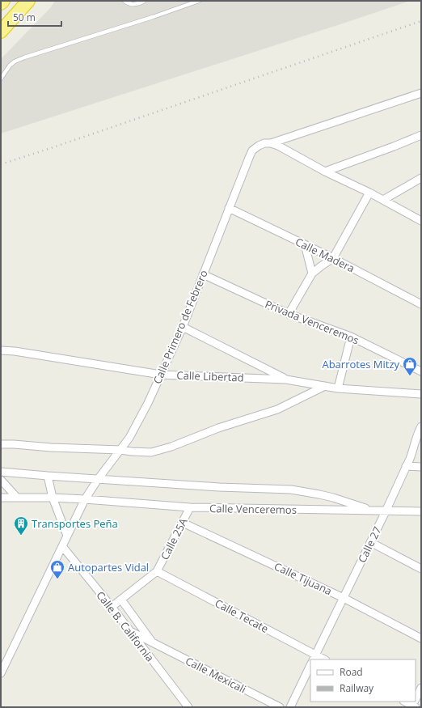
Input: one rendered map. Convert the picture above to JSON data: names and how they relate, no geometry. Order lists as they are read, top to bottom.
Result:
{
  "streets": {
    "street": [
      "Calle Madera",
      "Privada Venceremos",
      "Calle Primero de Febrero",
      "Calle Libertad",
      "Calle Venceremos",
      "Calle 25A",
      "Calle 27",
      "Calle Tijuana",
      "Calle Tecate",
      "Calle B. California",
      "Calle Mexicali"
    ]
  },
  "crossings": [
    ["Calle Madera", "Calle Primero de Febrero"],
    ["Privada Venceremos", "Calle Primero de Febrero"],
    ["Calle Primero de Febrero", "Calle Libertad"],
    ["Calle Primero de Febrero", "Calle Venceremos"],
    ["Calle Primero de Febrero", "Calle B. California"],
    ["Calle Venceremos", "Calle 25A"],
    ["Calle Venceremos", "Calle 27"],
    ["Calle 25A", "Calle Tijuana"],
    ["Calle 25A", "Calle Tecate"],
    ["Calle 25A", "Calle B. California"],
    ["Calle 25A", "Calle Mexicali"],
    ["Calle 27", "Calle Tijuana"],
    ["Calle 27", "Calle Tecate"],
    ["Calle B. California", "Calle Mexicali"]
  ],
  "places": {
    "shop": ["Abarrotes Mitzy", "Autopartes Vidal"],
    "building": ["Transportes Peña"]
  },
  "legend": ["Road", "Railway"],
  "scale_bar": "50 m"
}
